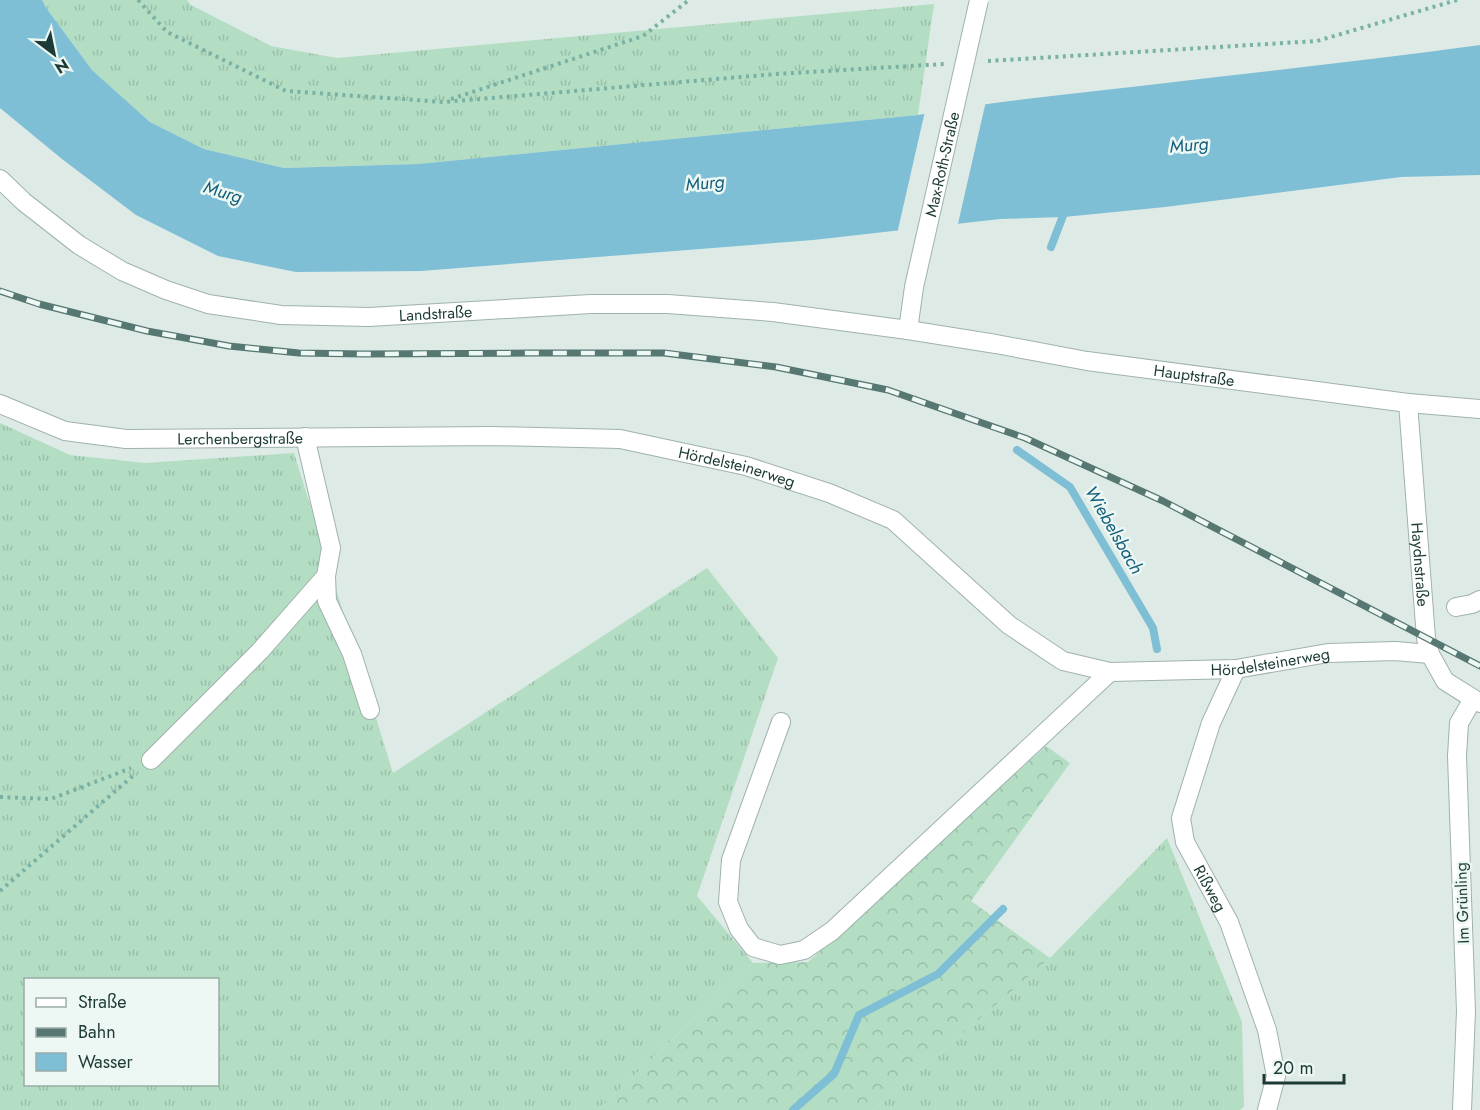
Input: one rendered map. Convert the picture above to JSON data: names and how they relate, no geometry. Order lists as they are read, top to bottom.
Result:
{
  "streets": {
    "street": [
      "Max-Roth-Straße",
      "Landstraße",
      "Hauptstraße",
      "Lerchenbergstraße",
      "Hördelsteinerweg",
      "Haydnstraße",
      "Rißweg",
      "Im Grünling"
    ]
  },
  "crossings": [
    ["Max-Roth-Straße", "Landstraße"],
    ["Max-Roth-Straße", "Hauptstraße"],
    ["Landstraße", "Hauptstraße"],
    ["Hauptstraße", "Haydnstraße"],
    ["Lerchenbergstraße", "Hördelsteinerweg"],
    ["Hördelsteinerweg", "Haydnstraße"],
    ["Hördelsteinerweg", "Rißweg"],
    ["Haydnstraße", "Im Grünling"]
  ],
  "water": ["Murg", "Wiebelsbach"],
  "legend": ["Straße", "Bahn", "Wasser"],
  "scale_bar": "20 m",
  "north": "bottom right"
}
